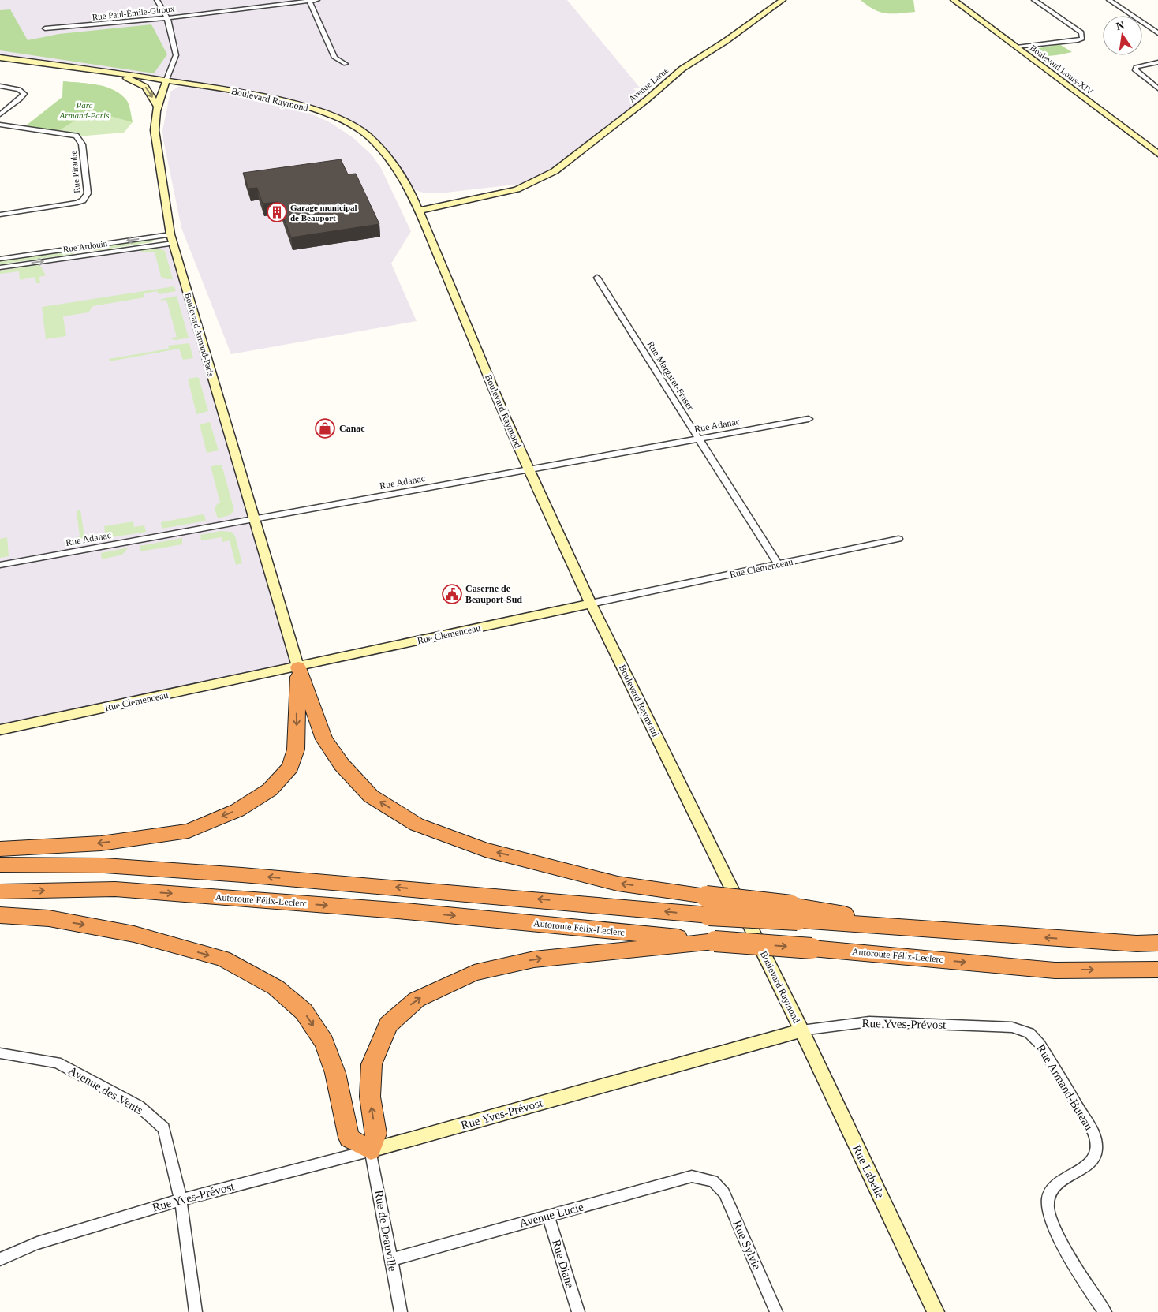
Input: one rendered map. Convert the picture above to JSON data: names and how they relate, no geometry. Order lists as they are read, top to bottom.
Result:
{
  "streets": {
    "highway": ["Autoroute Félix-Leclerc"],
    "street": [
      "Rue Paul-Émile-Giroux",
      "Boulevard Louis-XIV",
      "Avenue Larue",
      "Boulevard Raymond",
      "Rue Piraube",
      "Rue Ardouin",
      "Boulevard Armand-Paris",
      "Rue Margaret-Fraser",
      "Rue Adanac",
      "Rue Clemenceau",
      "Rue Yves-Prévost",
      "Rue Armand-Buteau",
      "Avenue des Vents",
      "Rue Labelle",
      "Avenue Lucie",
      "Rue de Deauville",
      "Rue Sylvie",
      "Rue Diane"
    ]
  },
  "crossings": [
    ["Rue Paul-Émile-Giroux", "Boulevard Armand-Paris"],
    ["Avenue Larue", "Boulevard Raymond"],
    ["Boulevard Raymond", "Boulevard Armand-Paris"],
    ["Boulevard Raymond", "Rue Adanac"],
    ["Boulevard Raymond", "Rue Clemenceau"],
    ["Boulevard Raymond", "Rue Yves-Prévost"],
    ["Boulevard Raymond", "Rue Labelle"],
    ["Rue Ardouin", "Boulevard Armand-Paris"],
    ["Boulevard Armand-Paris", "Rue Adanac"],
    ["Boulevard Armand-Paris", "Rue Clemenceau"],
    ["Rue Margaret-Fraser", "Rue Adanac"],
    ["Rue Margaret-Fraser", "Rue Clemenceau"],
    ["Rue Yves-Prévost", "Rue Armand-Buteau"],
    ["Rue Yves-Prévost", "Avenue des Vents"],
    ["Rue Yves-Prévost", "Rue Labelle"],
    ["Rue Yves-Prévost", "Rue de Deauville"],
    ["Avenue Lucie", "Rue de Deauville"],
    ["Avenue Lucie", "Rue Sylvie"],
    ["Avenue Lucie", "Rue Diane"]
  ],
  "parks": ["Parc Armand-Paris"],
  "places": {
    "building": ["Garage municipal de Beauport"],
    "shop": ["Canac"],
    "public building": ["Caserne de Beauport-Sud"]
  },
  "north": "top"
}
